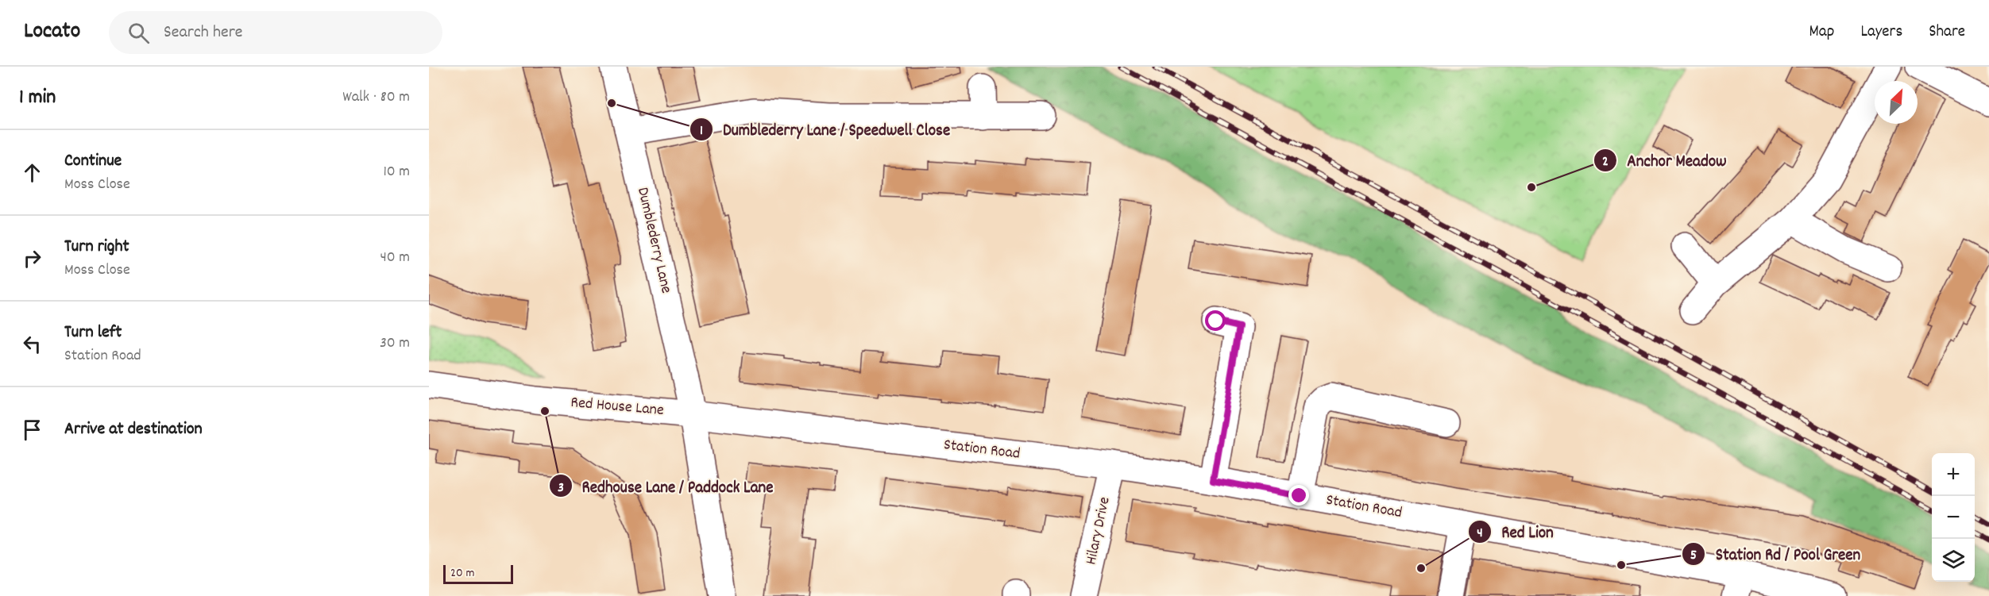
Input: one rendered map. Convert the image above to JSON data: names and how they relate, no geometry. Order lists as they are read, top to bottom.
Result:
{
  "streets": {
    "street": [
      "Dumblederry Lane",
      "Red House Lane",
      "Station Road",
      "Hilary Drive"
    ]
  },
  "crossings": [
    ["Dumblederry Lane", "Red House Lane"],
    ["Dumblederry Lane", "Station Road"],
    ["Red House Lane", "Station Road"],
    ["Station Road", "Hilary Drive"]
  ],
  "places": [
    "Dumblederry Lane / Speedwell Close",
    "Anchor Meadow",
    "Redhouse Lane / Paddock Lane",
    "Station Rd / Pool Green",
    "Red Lion"
  ],
  "scale_bar": "20 m",
  "north": "top right",
  "page": {
    "header": "Locato",
    "search": "Search here",
    "nav": ["Map", "Layers", "Share"],
    "heading": ["1 min", "Walk · 80 m"],
    "list": [
      ["Continue", "Moss Close", "10 m"],
      ["Turn right", "Moss Close", "40 m"],
      ["Turn left", "Station Road", "30 m"],
      "Arrive at destination"
    ],
    "map_buttons": ["+", "−"],
    "scale": "20 m"
  }
}
